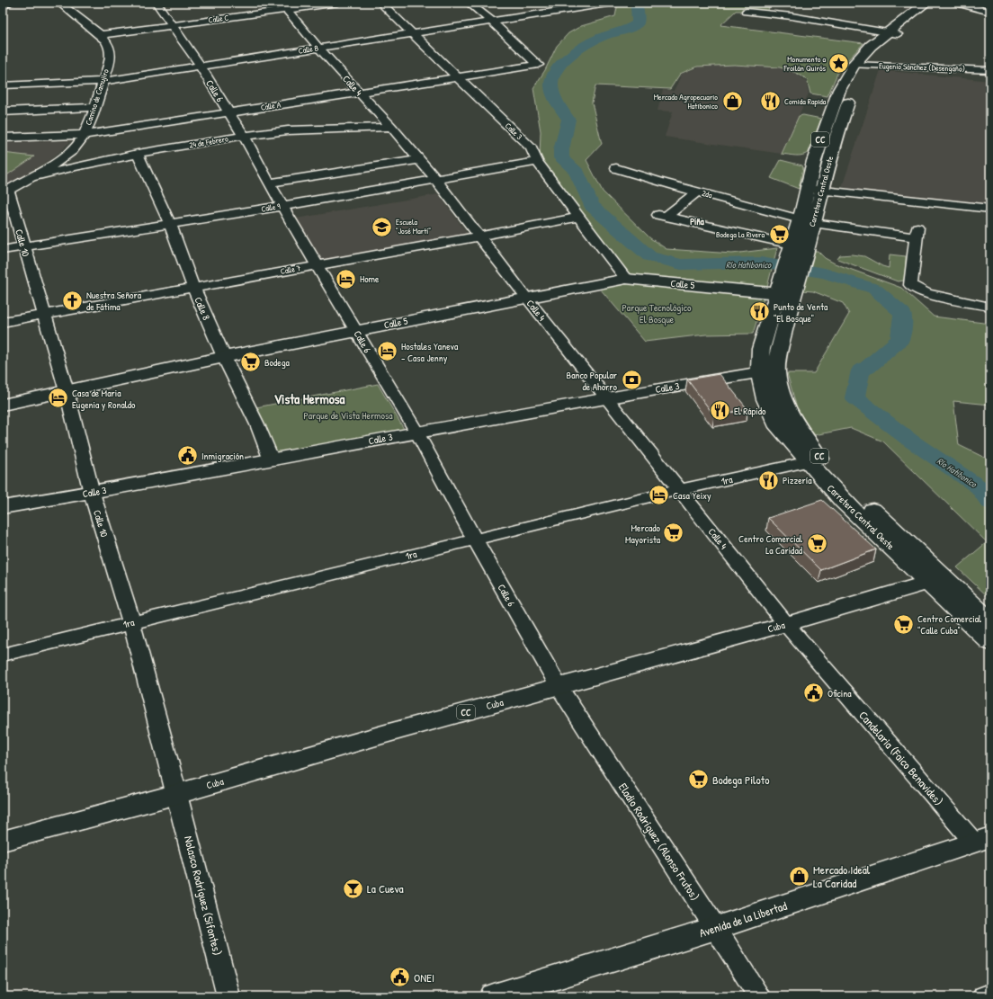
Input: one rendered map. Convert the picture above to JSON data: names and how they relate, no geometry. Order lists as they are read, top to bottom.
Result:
{
  "streets": {
    "main road": [
      "Calle 3",
      "CC",
      "Carretera Central Oeste",
      "Calle 5",
      "Cuba",
      "Avenida de la Libertad"
    ],
    "street": [
      "Calle C",
      "Calle B",
      "Eugenio Sánchez (Desengaño)",
      "Calle 4",
      "Calle 6",
      "Camino de Camujiro",
      "Calle A",
      "24 de Febrero",
      "2da",
      "Calle 9",
      "Calle 10",
      "Calle 7",
      "Calle 8",
      "1ra",
      "Candelaria (Faico Benavides)",
      "Eladio Rodríguez (Alonso Frutos)",
      "Nolasco Rodríguez (Sifontes)"
    ]
  },
  "crossings": [
    ["Calle C", "Calle 4"],
    ["Calle C", "Calle 6"],
    ["Calle C", "Camino de Camujiro"],
    ["Calle B", "Calle 4"],
    ["Calle B", "Calle 6"],
    ["Calle B", "Camino de Camujiro"],
    ["Calle B", "Calle A"],
    ["Calle B", "Calle 3"],
    ["Eugenio Sánchez (Desengaño)", "Carretera Central Oeste"],
    ["Calle 4", "Calle A"],
    ["Calle 4", "Calle 3"],
    ["Calle 4", "24 de Febrero"],
    ["Calle 4", "Calle 9"],
    ["Calle 4", "Calle 7"],
    ["Calle 4", "Calle 5"],
    ["Calle 4", "1ra"],
    ["Calle 4", "Cuba"],
    ["Calle 4", "Candelaria (Faico Benavides)"],
    ["Calle 6", "Calle A"],
    ["Calle 6", "Calle 3"],
    ["Calle 6", "24 de Febrero"],
    ["Calle 6", "Calle 9"],
    ["Calle 6", "Calle 7"],
    ["Calle 6", "Calle 5"],
    ["Calle 6", "1ra"],
    ["Calle 6", "Cuba"],
    ["Calle 6", "Eladio Rodríguez (Alonso Frutos)"],
    ["Camino de Camujiro", "Calle A"],
    ["Camino de Camujiro", "24 de Febrero"],
    ["Camino de Camujiro", "Calle 10"],
    ["Calle A", "Calle 3"],
    ["Calle 3", "CC"],
    ["Calle 3", "Carretera Central Oeste"],
    ["Calle 3", "Calle 9"],
    ["Calle 3", "Calle 10"],
    ["Calle 3", "Calle 7"],
    ["Calle 3", "Calle 5"],
    ["Calle 3", "Calle 8"],
    ["CC", "Carretera Central Oeste"],
    ["CC", "Calle 5"],
    ["CC", "Cuba"],
    ["24 de Febrero", "Calle 8"],
    ["Carretera Central Oeste", "2da"],
    ["Carretera Central Oeste", "Calle 5"],
    ["Carretera Central Oeste", "1ra"],
    ["Carretera Central Oeste", "Cuba"],
    ["Calle 9", "Calle 10"],
    ["Calle 9", "Calle 8"],
    ["Calle 10", "Calle 7"],
    ["Calle 10", "Calle 5"],
    ["Calle 10", "1ra"],
    ["Calle 10", "Cuba"],
    ["Calle 10", "Nolasco Rodríguez (Sifontes)"],
    ["Calle 7", "Calle 8"],
    ["Calle 5", "Calle 8"],
    ["Cuba", "Candelaria (Faico Benavides)"],
    ["Cuba", "Eladio Rodríguez (Alonso Frutos)"],
    ["Cuba", "Nolasco Rodríguez (Sifontes)"],
    ["Candelaria (Faico Benavides)", "Avenida de la Libertad"],
    ["Eladio Rodríguez (Alonso Frutos)", "Avenida de la Libertad"]
  ],
  "districts": ["Piña", "Vista Hermosa"],
  "water": ["Río Hatibonico"],
  "parks": ["Parque Tecnológico El Bosque", "Parque de Vista Hermosa"],
  "places": {
    "place": ["Monumento a Froilán Quirós"],
    "shop": ["Mercado Agropecuario Hatibonico", "Mercado Ideal La Caridad"],
    "restaurant": [
      "Comida Rapida",
      "Punto de Venta \"El Bosque\"",
      "El Rápido",
      "Pizzería"
    ],
    "school or university": ["Escuela \"José Martí\""],
    "supermarket": [
      "Bodega La Rivera",
      "Bodega",
      "Mercado Mayorista",
      "Centro Comercial La Caridad",
      "Centro Comercial \"Calle Cuba\"",
      "Bodega Piloto"
    ],
    "hotel": [
      "Home",
      "Hostales Yaneva - Casa Jenny",
      "Casa de Maria Eugenia y Ronaldo",
      "Casa Yeixy"
    ],
    "church": ["Nuestra Señora de Fátima"],
    "bank": ["Banco Popular de Ahorro"],
    "public building": ["Inmigración", "Oficina", "ONEI"],
    "bar": ["La Cueva"]
  }
}
